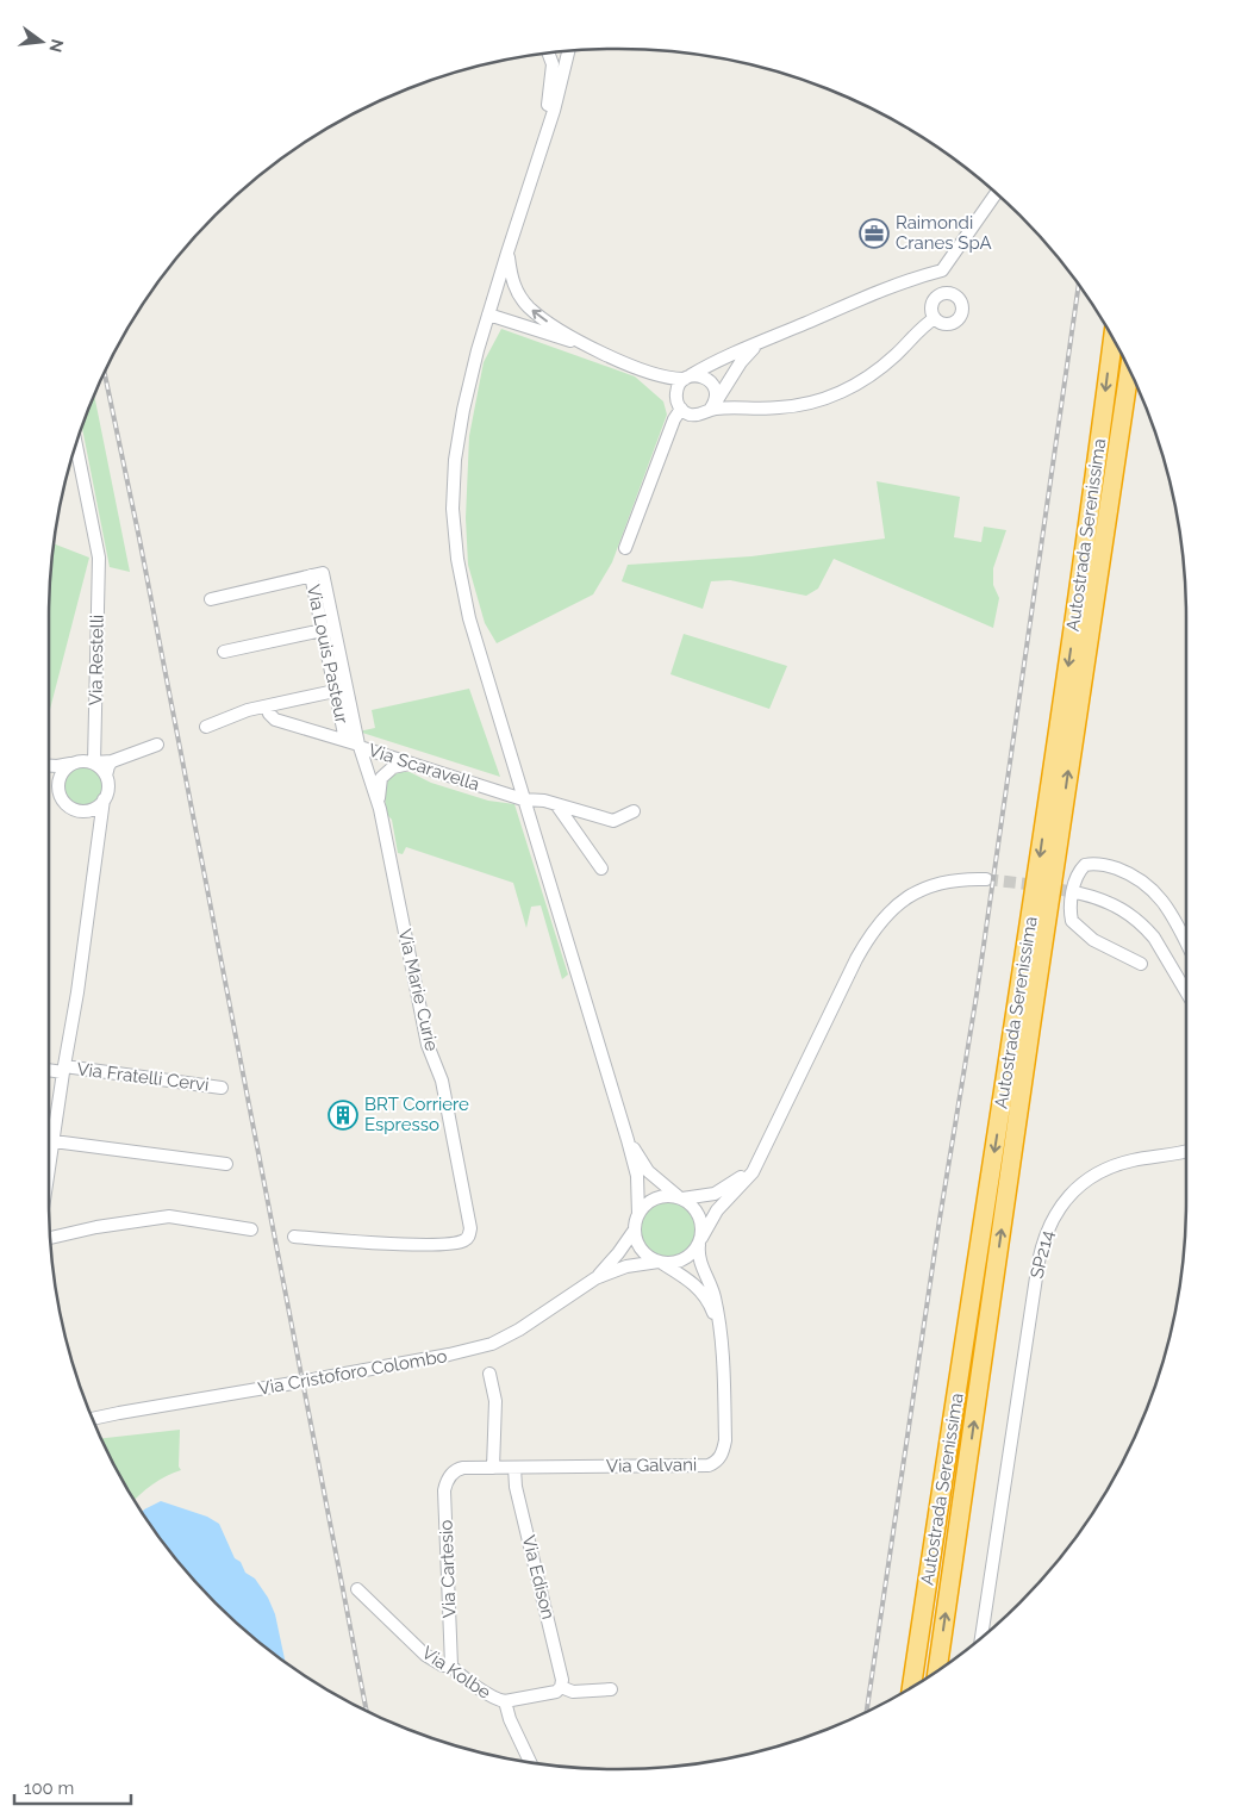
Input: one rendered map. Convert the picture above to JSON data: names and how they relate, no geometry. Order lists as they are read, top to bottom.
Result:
{
  "streets": {
    "highway": ["Autostrada Serenissima"],
    "street": [
      "Via Louis Pasteur",
      "Via Restelli",
      "Via Scaravella",
      "Via Marie Curie",
      "Via Fratelli Cervi",
      "SP214",
      "Via Cristoforo Colombo",
      "Via Galvani",
      "Via Cartesio",
      "Via Edison",
      "Via Kolbe"
    ]
  },
  "crossings": [
    ["Via Louis Pasteur", "Via Scaravella"],
    ["Via Louis Pasteur", "Via Marie Curie"],
    ["Via Scaravella", "Via Marie Curie"],
    ["Via Cristoforo Colombo", "Via Galvani"],
    ["Via Galvani", "Via Cartesio"],
    ["Via Galvani", "Via Edison"],
    ["Via Cartesio", "Via Kolbe"]
  ],
  "places": {
    "office": ["Raimondi Cranes SpA"],
    "building": ["BRT Corriere Espresso"]
  },
  "scale_bar": "100 m",
  "north": "right"
}
